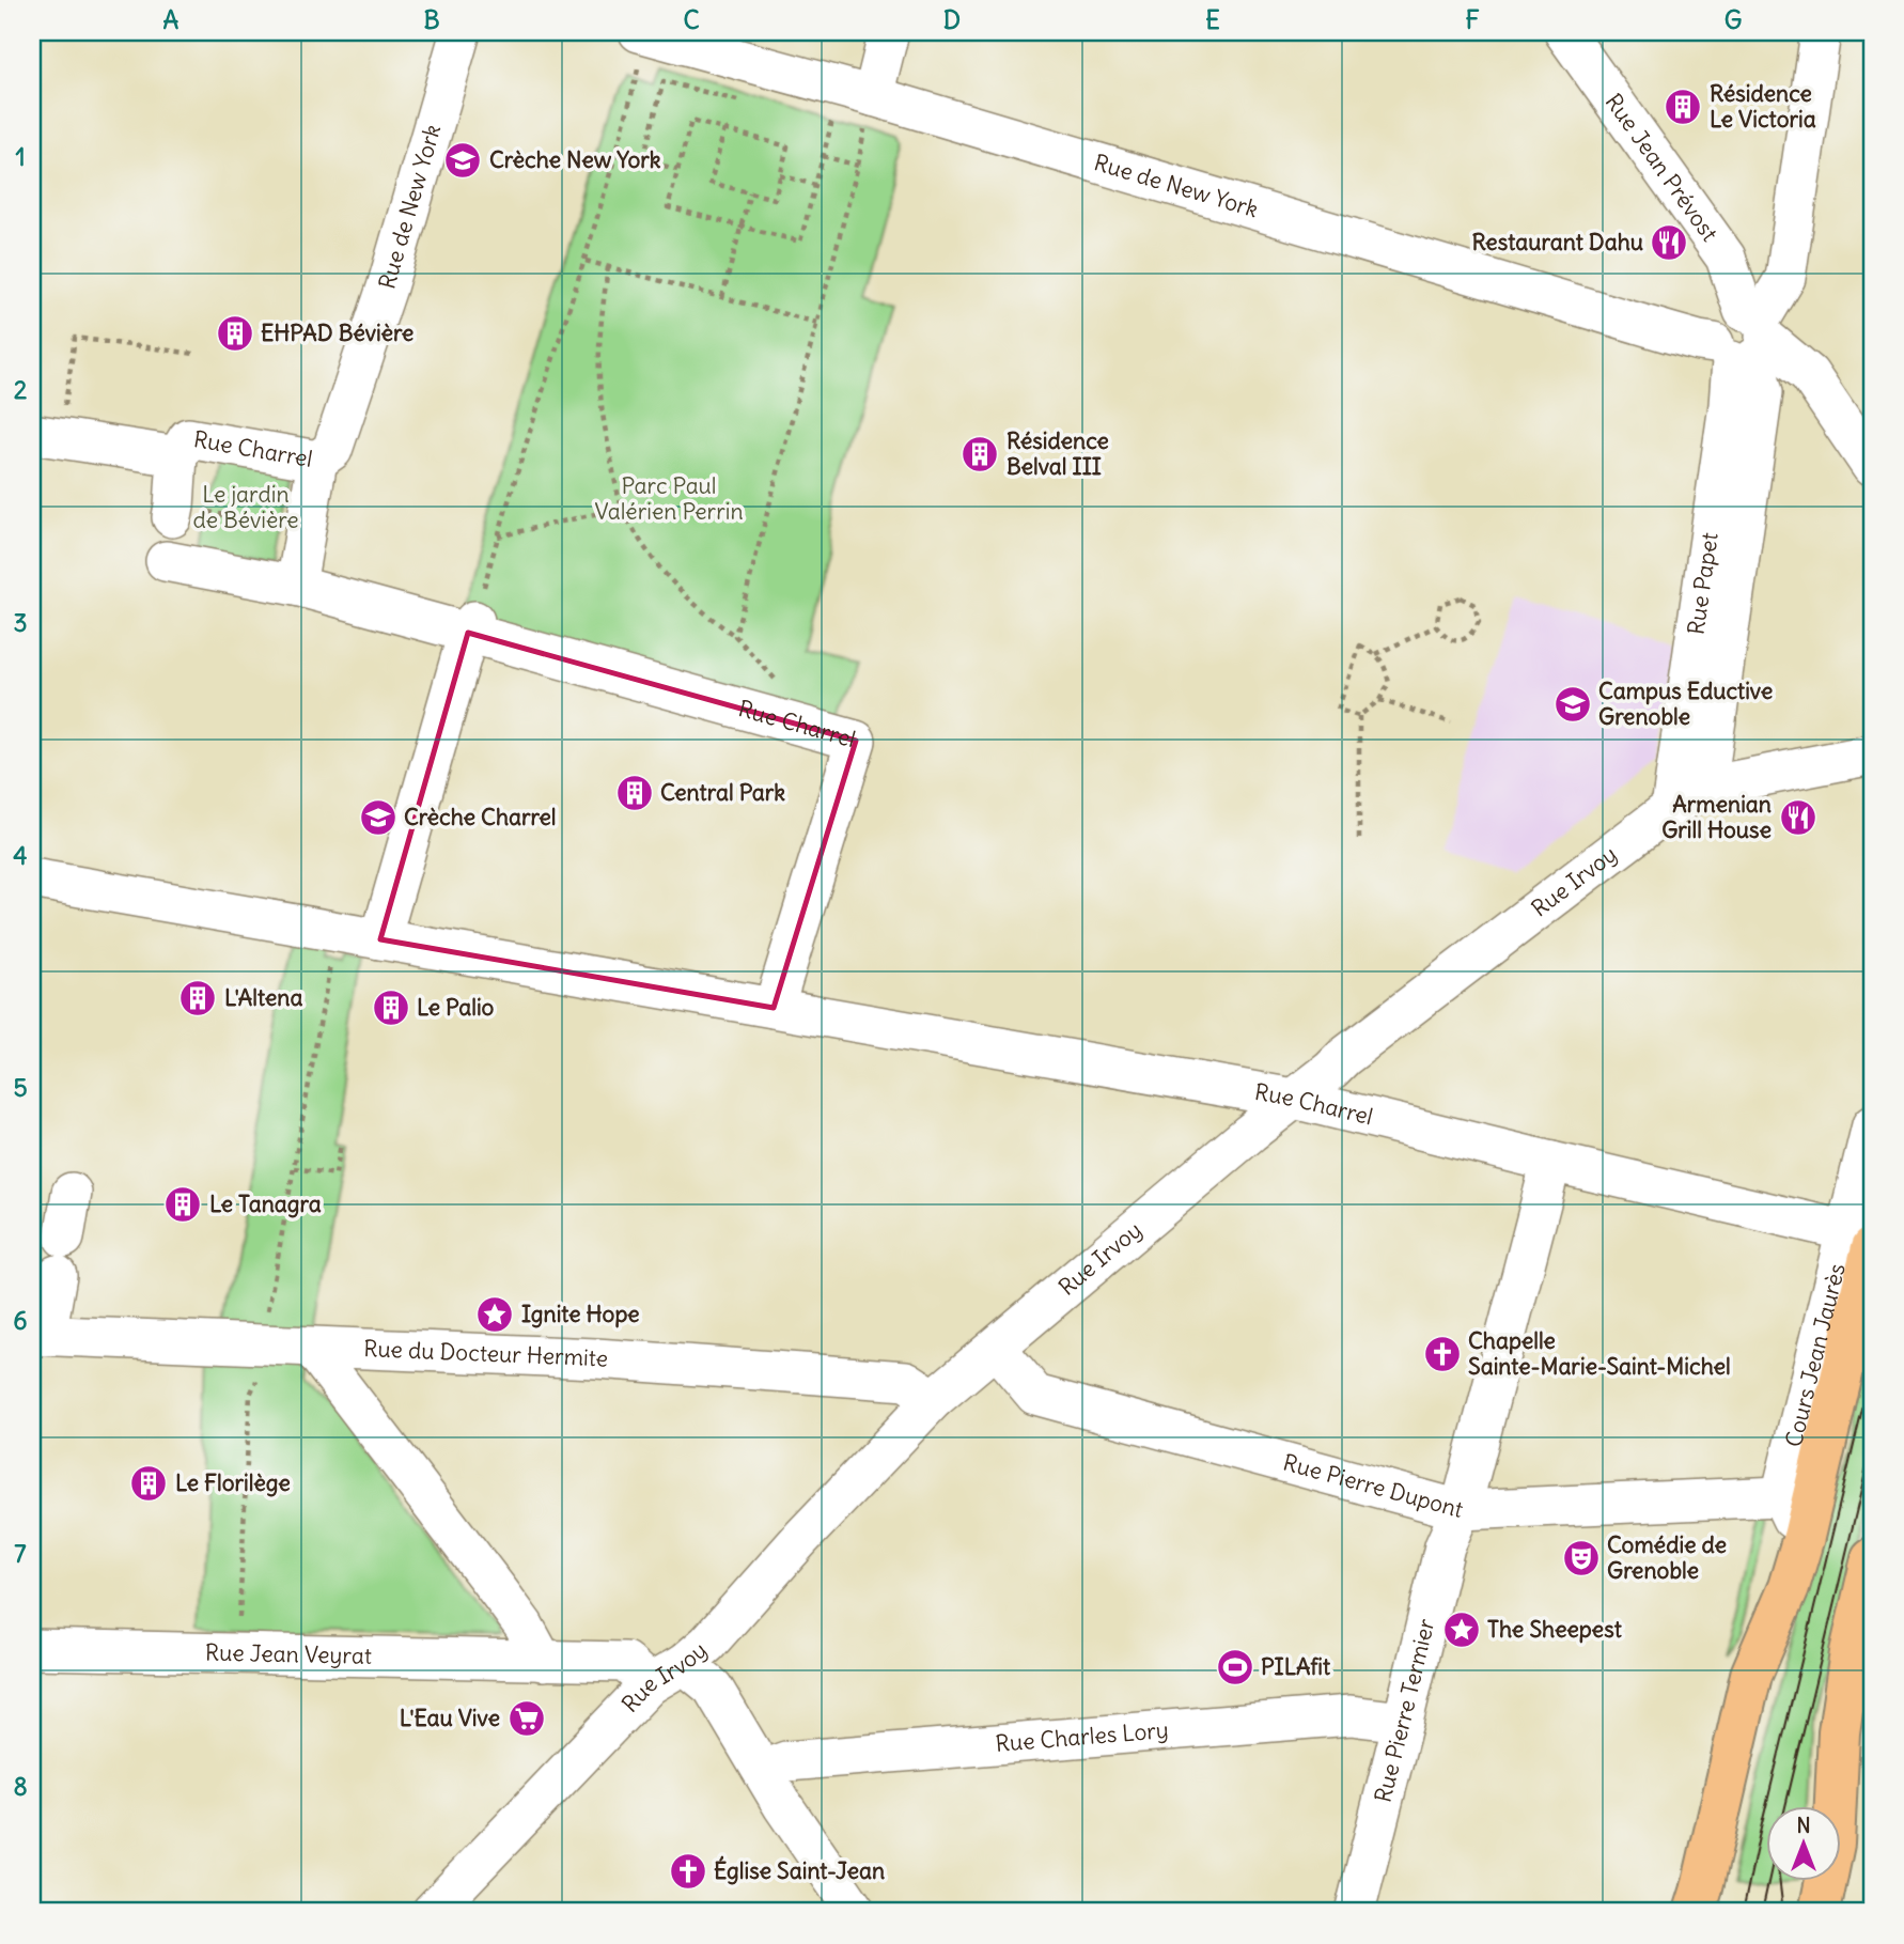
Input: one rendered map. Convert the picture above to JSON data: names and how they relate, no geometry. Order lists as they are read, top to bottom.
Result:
{
  "streets": {
    "main road": ["Cours Jean Jaurès"],
    "street": [
      "Rue Jean Prévost",
      "Rue de New York",
      "Rue Charrel",
      "Rue Papet",
      "Rue Irvoy",
      "Rue du Docteur Hermite",
      "Rue Pierre Dupont",
      "Rue Jean Veyrat",
      "Rue Pierre Termier",
      "Rue Charles Lory"
    ]
  },
  "crossings": [
    ["Rue Jean Prévost", "Rue de New York"],
    ["Rue Jean Prévost", "Rue Papet"],
    ["Rue de New York", "Rue Charrel"],
    ["Rue de New York", "Rue Papet"],
    ["Rue Charrel", "Rue Irvoy"],
    ["Rue Charrel", "Cours Jean Jaurès"],
    ["Rue Charrel", "Rue Pierre Termier"],
    ["Rue Papet", "Rue Irvoy"],
    ["Rue Irvoy", "Rue du Docteur Hermite"],
    ["Rue Irvoy", "Rue Pierre Dupont"],
    ["Rue Irvoy", "Rue Jean Veyrat"],
    ["Cours Jean Jaurès", "Rue Pierre Dupont"],
    ["Rue Pierre Dupont", "Rue Pierre Termier"],
    ["Rue Pierre Termier", "Rue Charles Lory"]
  ],
  "parks": ["Parc Paul Valérien Perrin", "Le jardin de Bévière"],
  "places": {
    "building": [
      "Résidence Le Victoria",
      "EHPAD Bévière",
      "Résidence Belval III",
      "Central Park",
      "L'Altena",
      "Le Palio",
      "Le Tanagra",
      "Le Florilège"
    ],
    "school or university": ["Crèche New York", "Campus Eductive Grenoble", "Crèche Charrel"],
    "restaurant": ["Restaurant Dahu", "Armenian Grill House"],
    "place": ["Ignite Hope", "The Sheepest"],
    "church": ["Chapelle Sainte-Marie-Saint-Michel", "Église Saint-Jean"],
    "theatre": ["Comédie de Grenoble"],
    "sports": ["PILAfit"],
    "supermarket": ["L'Eau Vive"]
  },
  "north": "top",
  "grid": {
    "columns": [
      "A",
      "B",
      "C",
      "D",
      "E",
      "F",
      "G"
    ],
    "rows": [
      "1",
      "2",
      "3",
      "4",
      "5",
      "6",
      "7",
      "8"
    ]
  }
}
